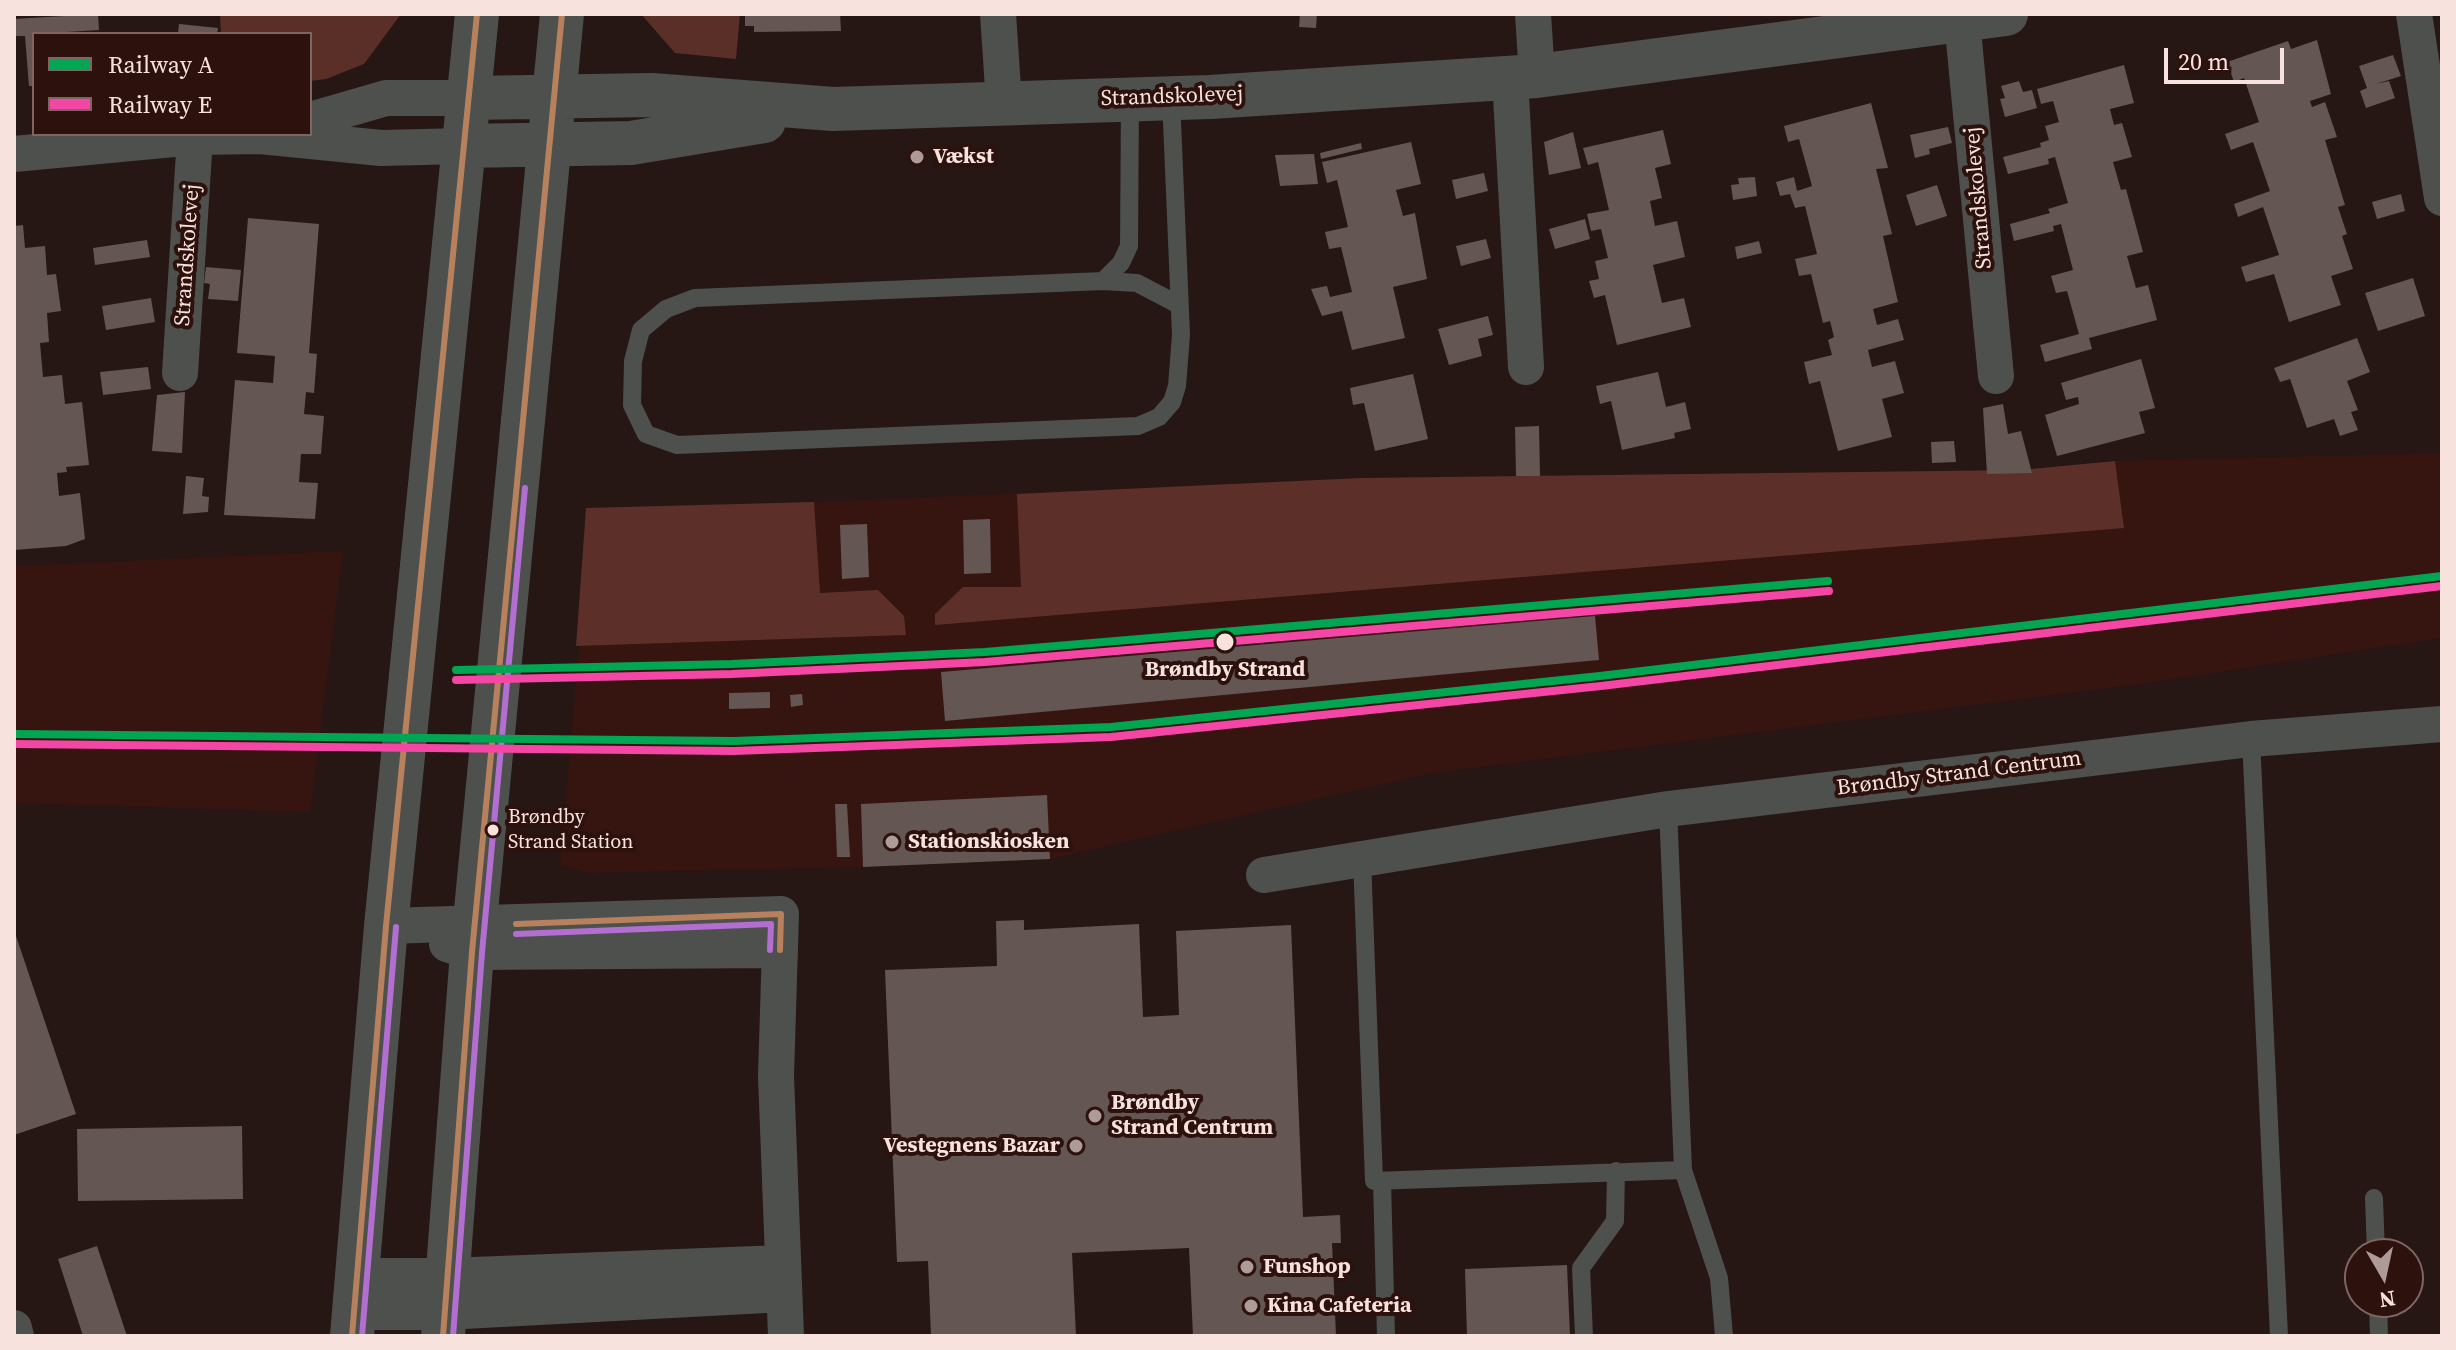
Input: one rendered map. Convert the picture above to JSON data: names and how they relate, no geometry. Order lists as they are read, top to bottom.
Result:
{
  "streets": {
    "street": ["Strandskolevej", "Brøndby Strand Centrum"]
  },
  "places": [
    "Vækst",
    "Brøndby Strand",
    "Brøndby Strand Station",
    "Stationskiosken",
    "Brøndby Strand Centrum",
    "Vestegnens Bazar",
    "Funshop",
    "Kina Cafeteria"
  ],
  "lines": ["rail line A", "rail line E"],
  "legend": ["Railway A", "Railway E"],
  "scale_bar": "20 m",
  "north": "bottom"
}
